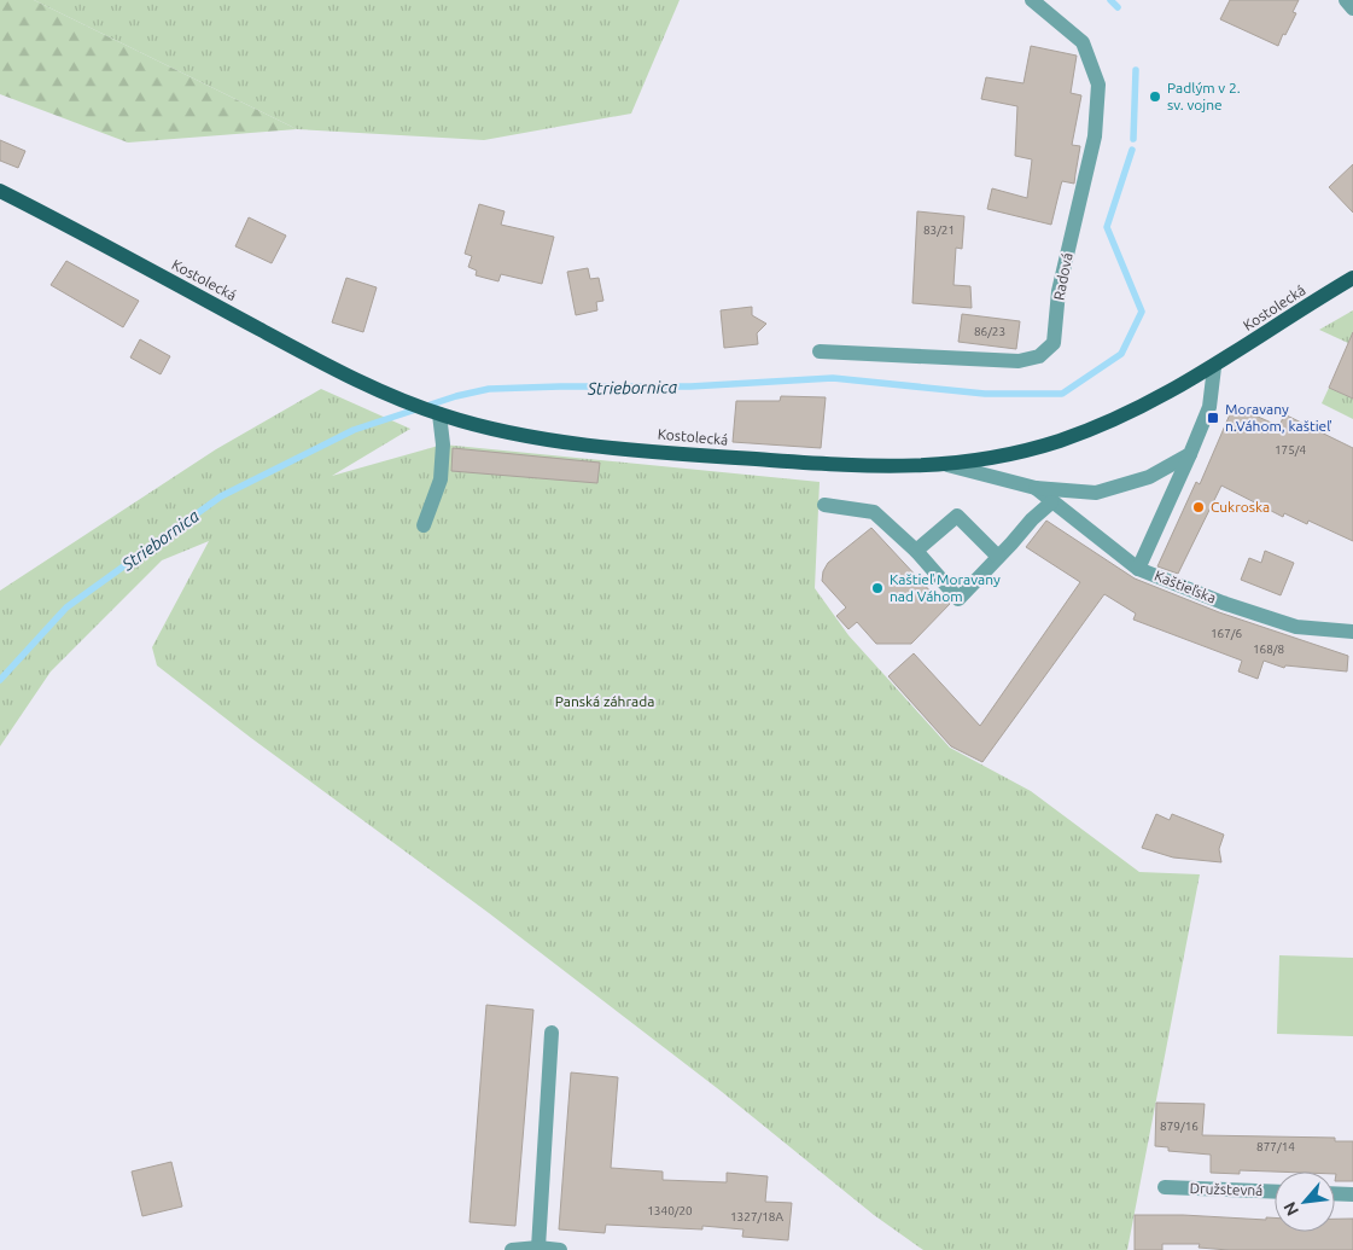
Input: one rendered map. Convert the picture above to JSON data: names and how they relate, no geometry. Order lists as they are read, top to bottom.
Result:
{
  "streets": {
    "main road": ["Kostolecká"],
    "street": ["Radová", "Kaštieľska", "Družstevná"]
  },
  "crossings": [
    ["Kostolecká", "Kaštieľska"]
  ],
  "water": ["Striebornica"],
  "parks": ["Panská záhrada"],
  "places": {
    "other": ["Padlým v 2. sv. vojne", "Cukroska", "Kaštieľ Moravany nad Váhom"],
    "transit": ["Moravany n.Váhom, kaštieľ"]
  },
  "house_numbers": [
    "83/21",
    "86/23",
    "175/4",
    "167/6",
    "168/8",
    "879/16",
    "877/14",
    "1340/20",
    "1327/18A"
  ],
  "north": "bottom left"
}
